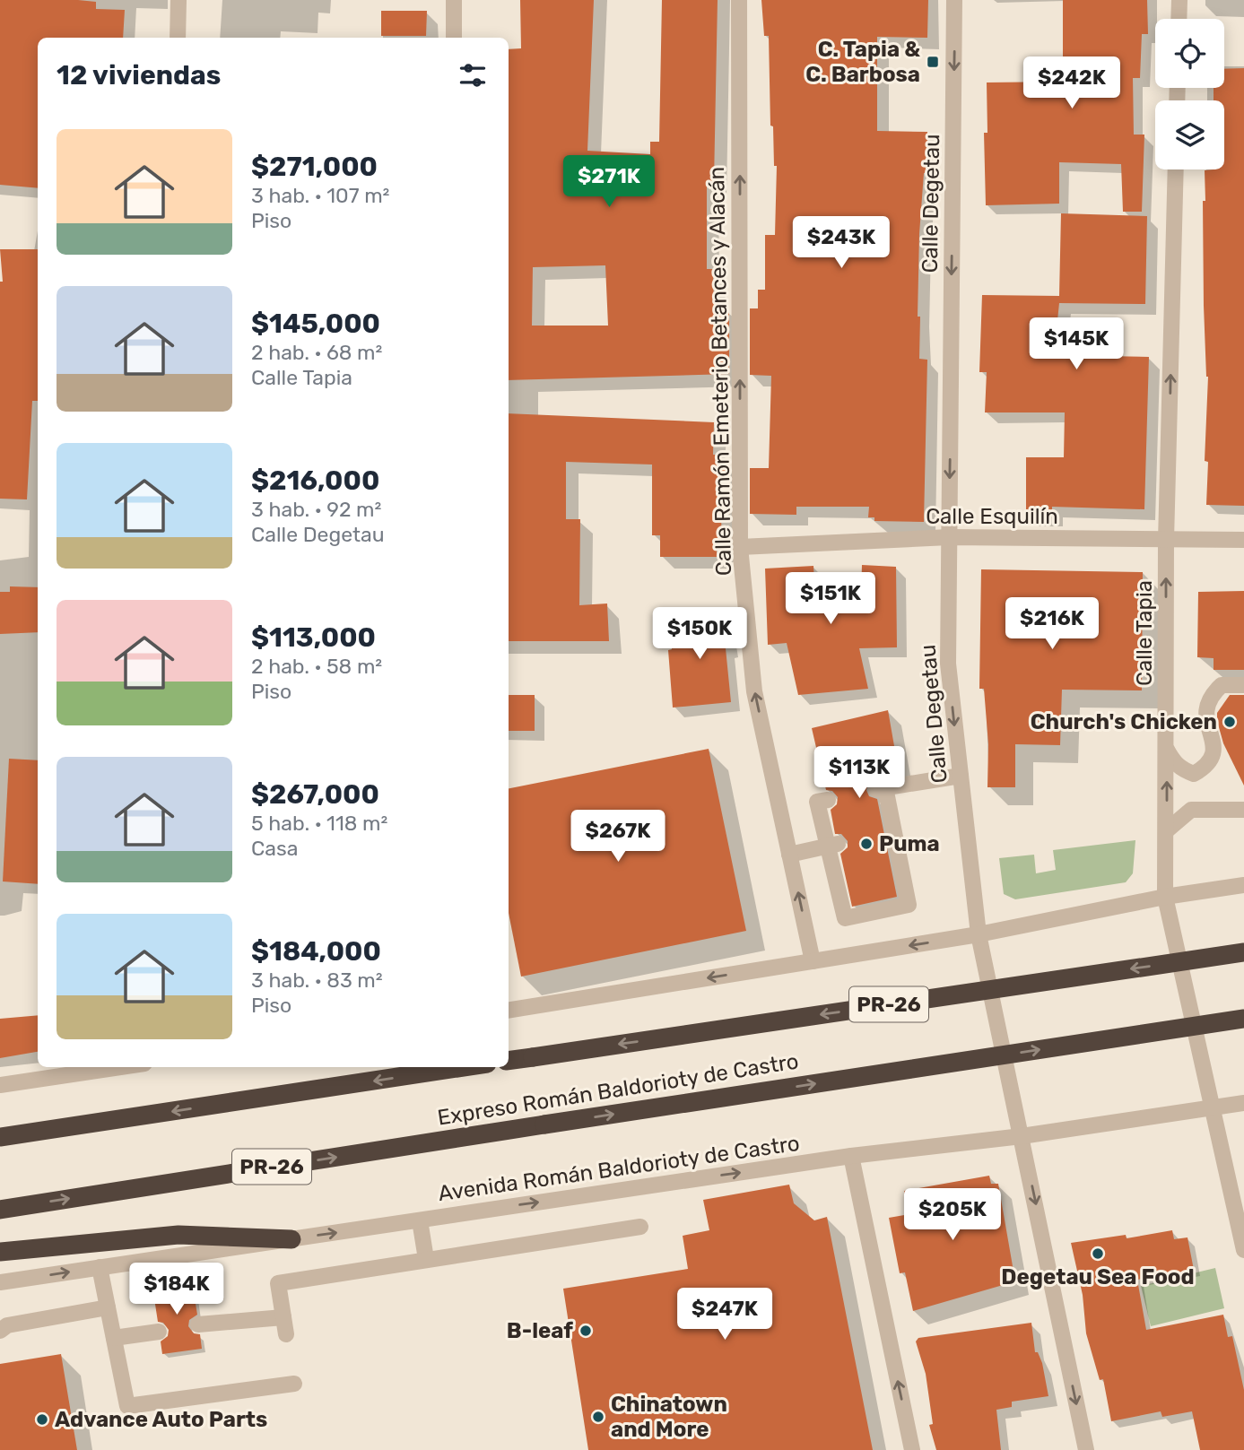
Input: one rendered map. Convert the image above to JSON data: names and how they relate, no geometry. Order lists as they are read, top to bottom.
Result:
{
  "streets": {
    "highway": ["PR-26", "Expreso Román Baldorioty de Castro"],
    "street": [
      "Calle Degetau",
      "Calle Ramón Emeterio Betances y Alacán",
      "Calle Esquilín",
      "Calle Tapia",
      "Avenida Román Baldorioty de Castro"
    ]
  },
  "crossings": [
    ["Calle Degetau", "Calle Esquilín"],
    ["Calle Degetau", "Avenida Román Baldorioty de Castro"],
    ["Calle Ramón Emeterio Betances y Alacán", "Calle Esquilín"],
    ["Calle Esquilín", "Calle Tapia"],
    ["Calle Tapia", "Avenida Román Baldorioty de Castro"]
  ],
  "one_way": ["Calle Degetau", "Calle Ramón Emeterio Betances y Alacán", "Calle Tapia"],
  "places": {
    "transit": ["C. Tapia & C. Barbosa"],
    "other": [
      "Church's Chicken",
      "Puma",
      "Degetau Sea Food",
      "B-leaf",
      "Chinatown and More",
      "Advance Auto Parts"
    ]
  },
  "page": {
    "heading": "12 viviendas",
    "price": [
      "$242K",
      "$271K",
      "$243K",
      "$145K",
      "$151K",
      "$216K",
      "$150K",
      "$113K",
      "$267K",
      "$205K",
      "$184K",
      "$247K"
    ],
    "list": [
      {
        "name": "$271,000",
        "note": "3 hab. · 107 m² · Piso"
      },
      {
        "name": "$145,000",
        "note": "2 hab. · 68 m² · Calle Tapia"
      },
      {
        "name": "$216,000",
        "note": "3 hab. · 92 m² · Calle Degetau"
      },
      {
        "name": "$113,000",
        "note": "2 hab. · 58 m² · Piso"
      },
      {
        "name": "$267,000",
        "note": "5 hab. · 118 m² · Casa"
      },
      {
        "name": "$184,000",
        "note": "3 hab. · 83 m² · Piso"
      }
    ]
  }
}
